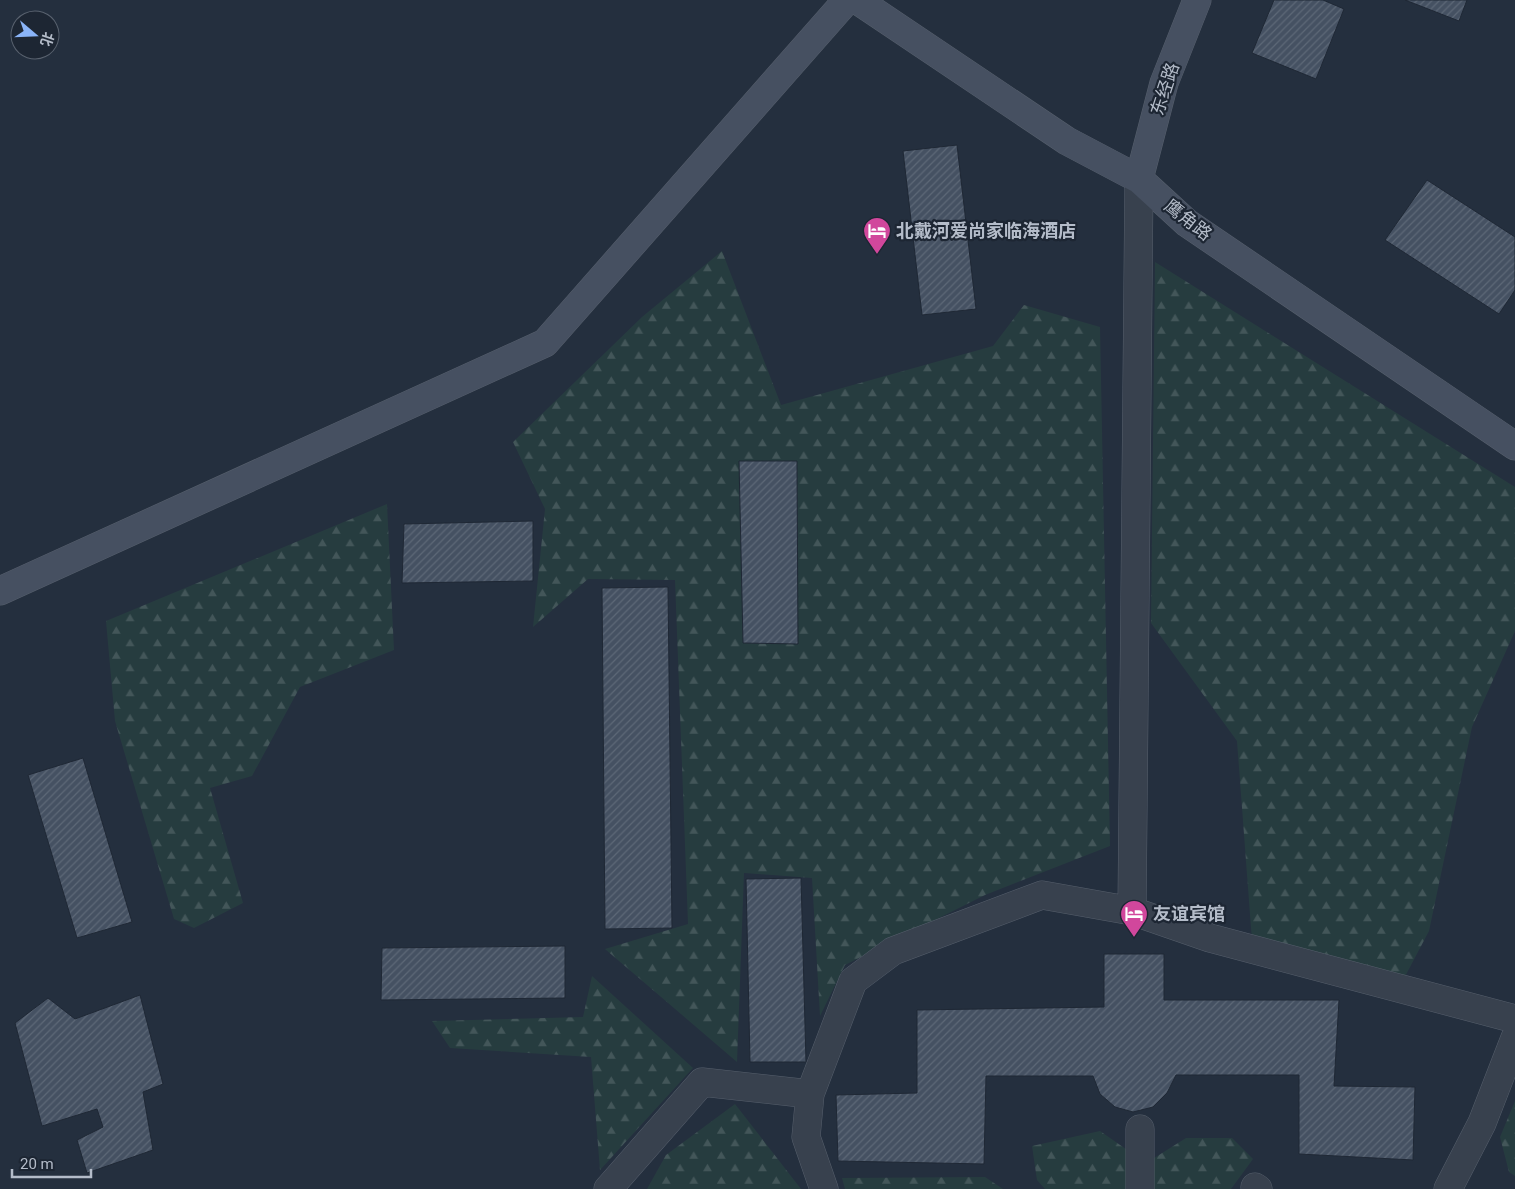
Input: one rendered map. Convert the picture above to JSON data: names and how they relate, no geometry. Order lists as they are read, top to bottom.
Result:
{
  "streets": {
    "street": ["东经路", "鹰角路"]
  },
  "crossings": [
    ["东经路", "鹰角路"]
  ],
  "places": {
    "hotel": ["北戴河爱尚家临海酒店", "友谊宾馆"]
  },
  "scale_bar": "20 m",
  "north": "right"
}
